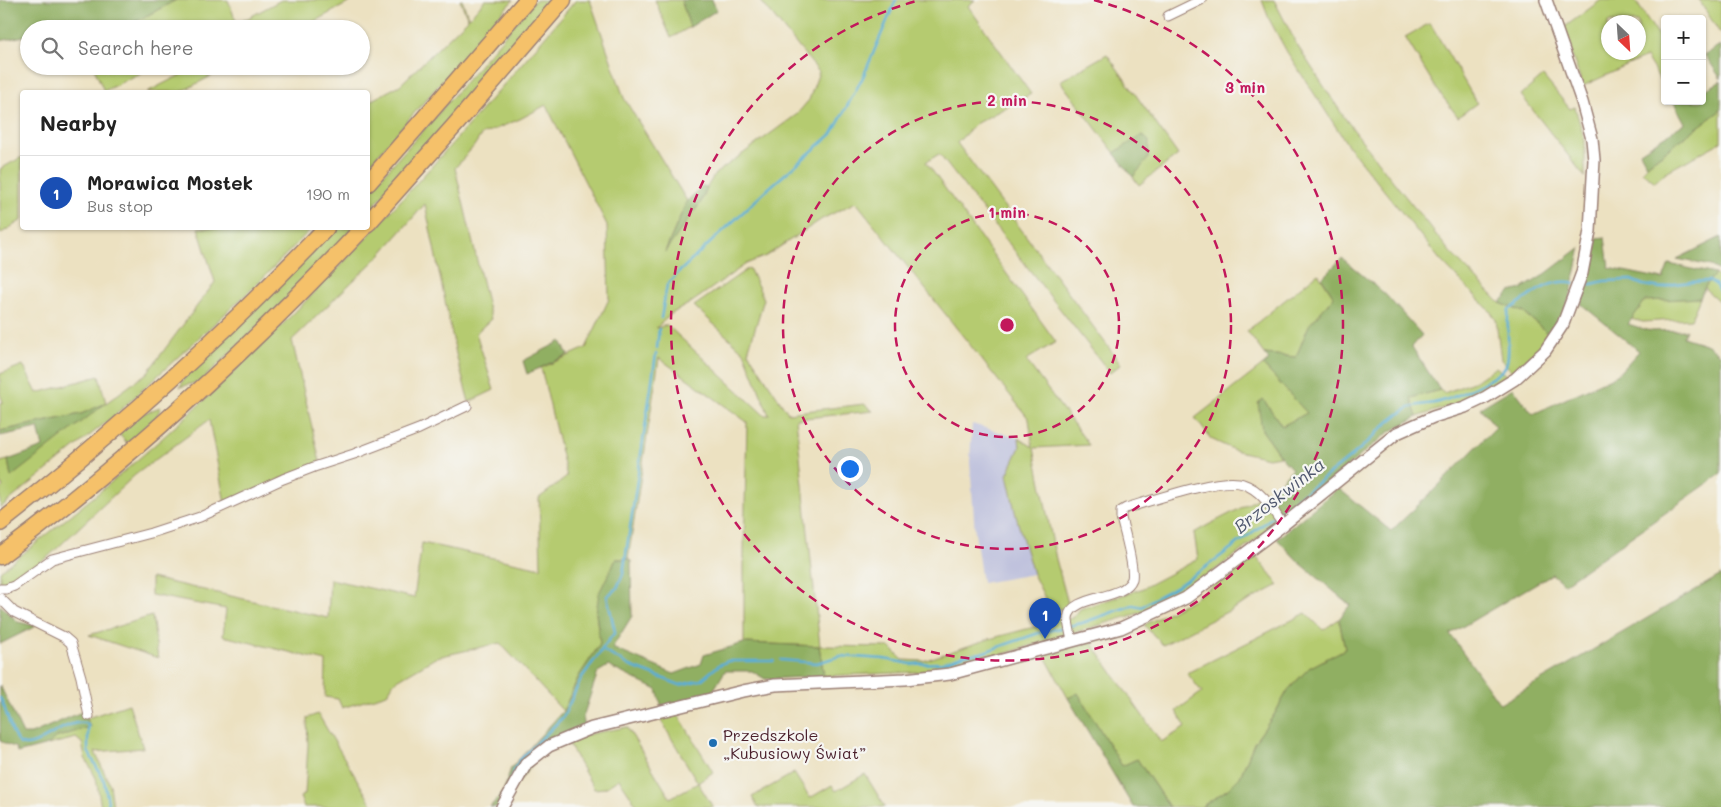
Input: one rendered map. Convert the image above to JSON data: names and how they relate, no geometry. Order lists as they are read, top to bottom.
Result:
{
  "water": ["Brzoskwinka"],
  "places": ["Przedszkole „Kubusiowy Świat”"],
  "north": "bottom right",
  "page": {
    "map_buttons": ["+", "−"],
    "search": "Search here",
    "heading": "Nearby",
    "list": [
      {
        "mark": "1",
        "name": "Morawica Mostek",
        "note": "Bus stop",
        "value": "190 m"
      }
    ],
    "pins": "1"
  },
  "rings": ["3 min", "2 min", "1 min"]
}
